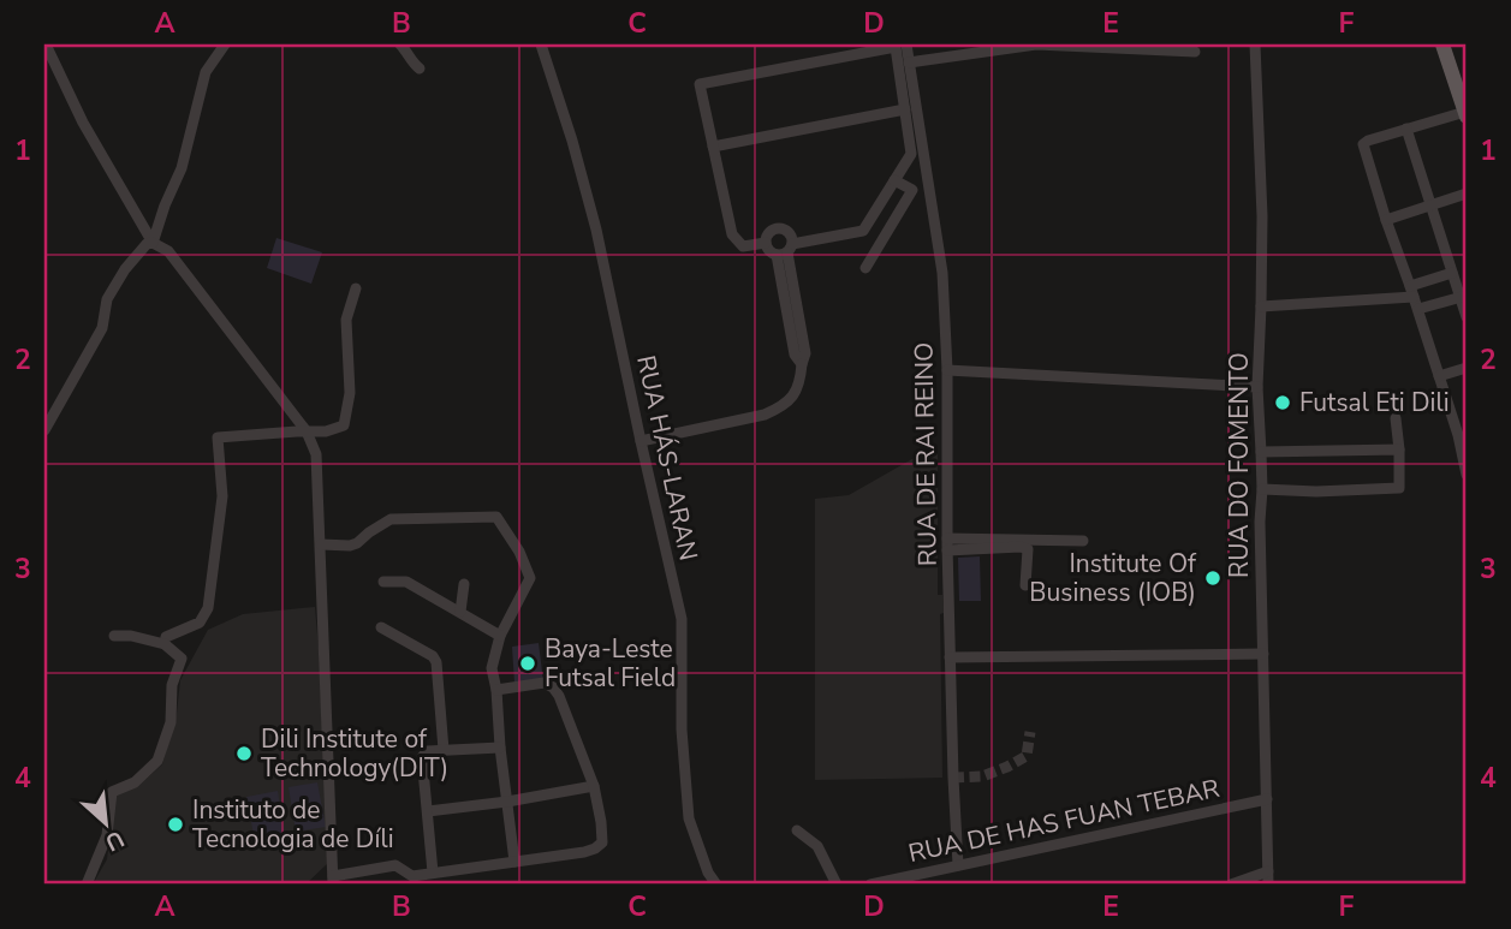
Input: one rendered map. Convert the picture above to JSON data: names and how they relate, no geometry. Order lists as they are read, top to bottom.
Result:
{
  "streets": {
    "street": [
      "RUA DE RAI REINO",
      "RUA HÁS-LARAN",
      "RUA DO FOMENTO",
      "RUA DE HAS FUAN TEBAR"
    ]
  },
  "crossings": [
    ["RUA DE RAI REINO", "RUA DE HAS FUAN TEBAR"],
    ["RUA DO FOMENTO", "RUA DE HAS FUAN TEBAR"]
  ],
  "places": [
    "Futsal Eti Dili",
    "Institute Of Business (IOB)",
    "Baya-Leste Futsal Field",
    "Dili Institute of Technology(DIT)",
    "Instituto de Tecnologia de Díli"
  ],
  "north": "bottom right",
  "grid": {
    "columns": [
      "A",
      "B",
      "C",
      "D",
      "E",
      "F"
    ],
    "rows": [
      "1",
      "2",
      "3",
      "4"
    ]
  }
}
